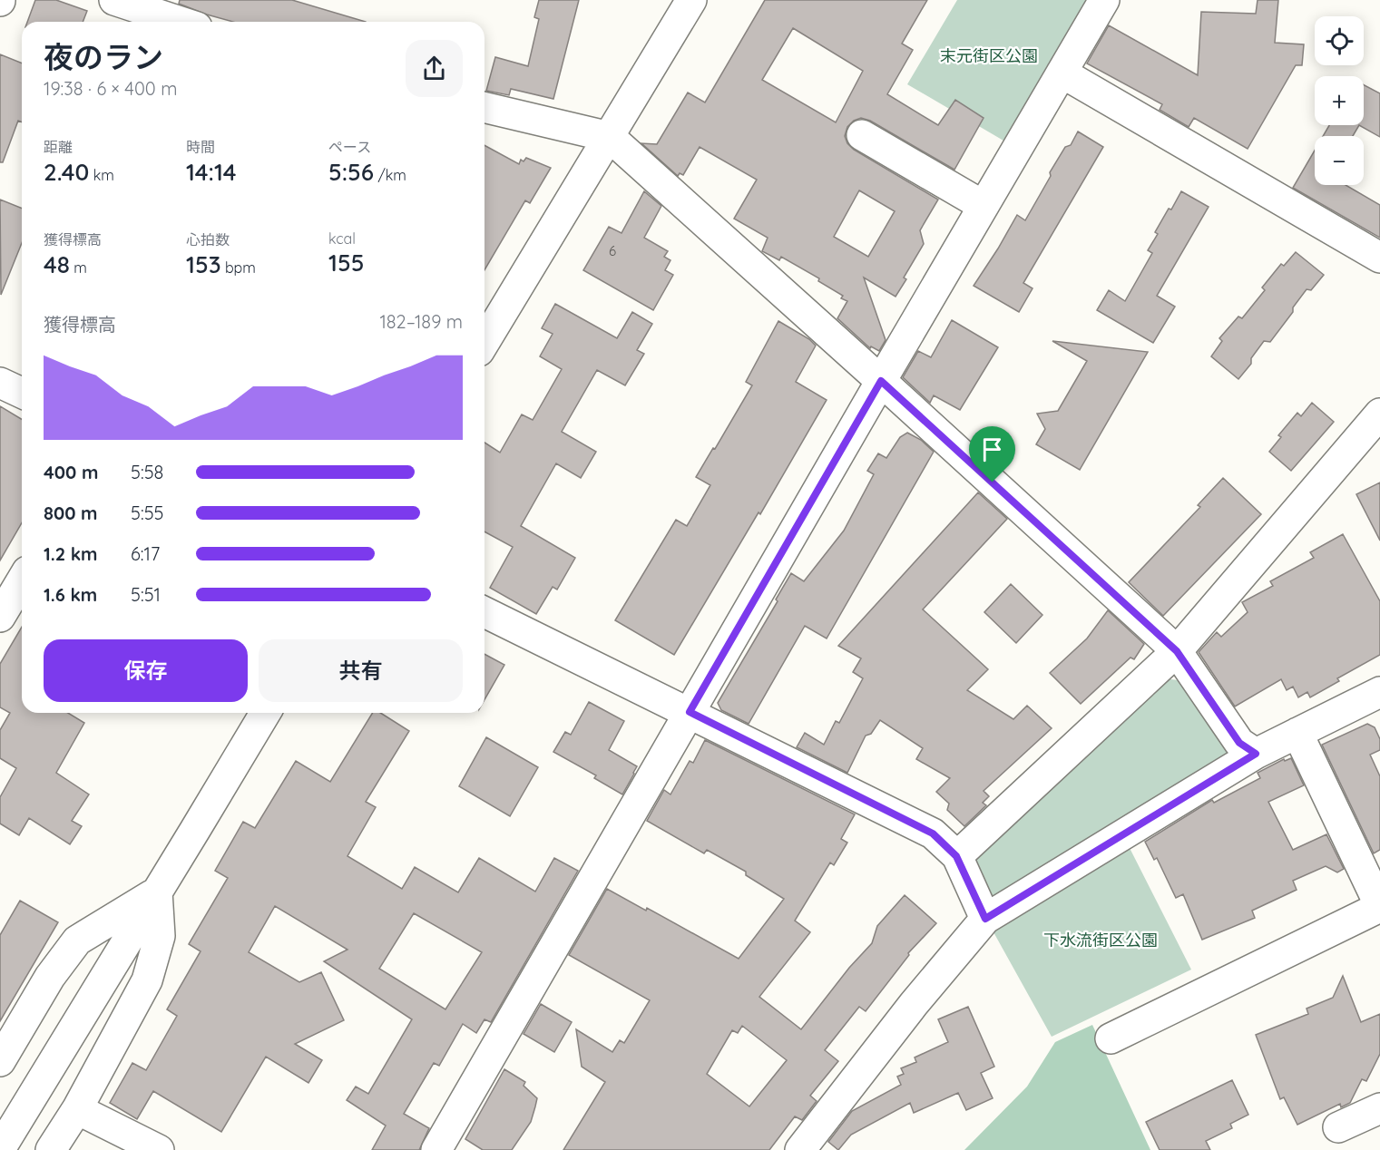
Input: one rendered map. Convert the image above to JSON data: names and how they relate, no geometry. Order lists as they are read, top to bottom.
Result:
{
  "parks": ["末元街区公園", "下水流街区公園"],
  "house_numbers": ["6"],
  "page": {
    "map_buttons": ["+", "−"],
    "heading": ["夜のラン", "19:38 · 6 × 400 m"],
    "stats": [
      ["距離", "2.40 km"],
      ["時間", "14:14"],
      ["ペース", "5:56 /km"],
      ["獲得標高", "48 m"],
      ["心拍数", "153 bpm"],
      ["kcal", "155"]
    ],
    "chart": ["獲得標高", "182–189 m"],
    "list": [
      {
        "name": "400 m",
        "note": "5:58"
      },
      {
        "name": "800 m",
        "note": "5:55"
      },
      {
        "name": "1.2 km",
        "note": "6:17"
      },
      {
        "name": "1.6 km",
        "note": "5:51"
      }
    ],
    "buttons": ["保存", "共有"]
  }
}
